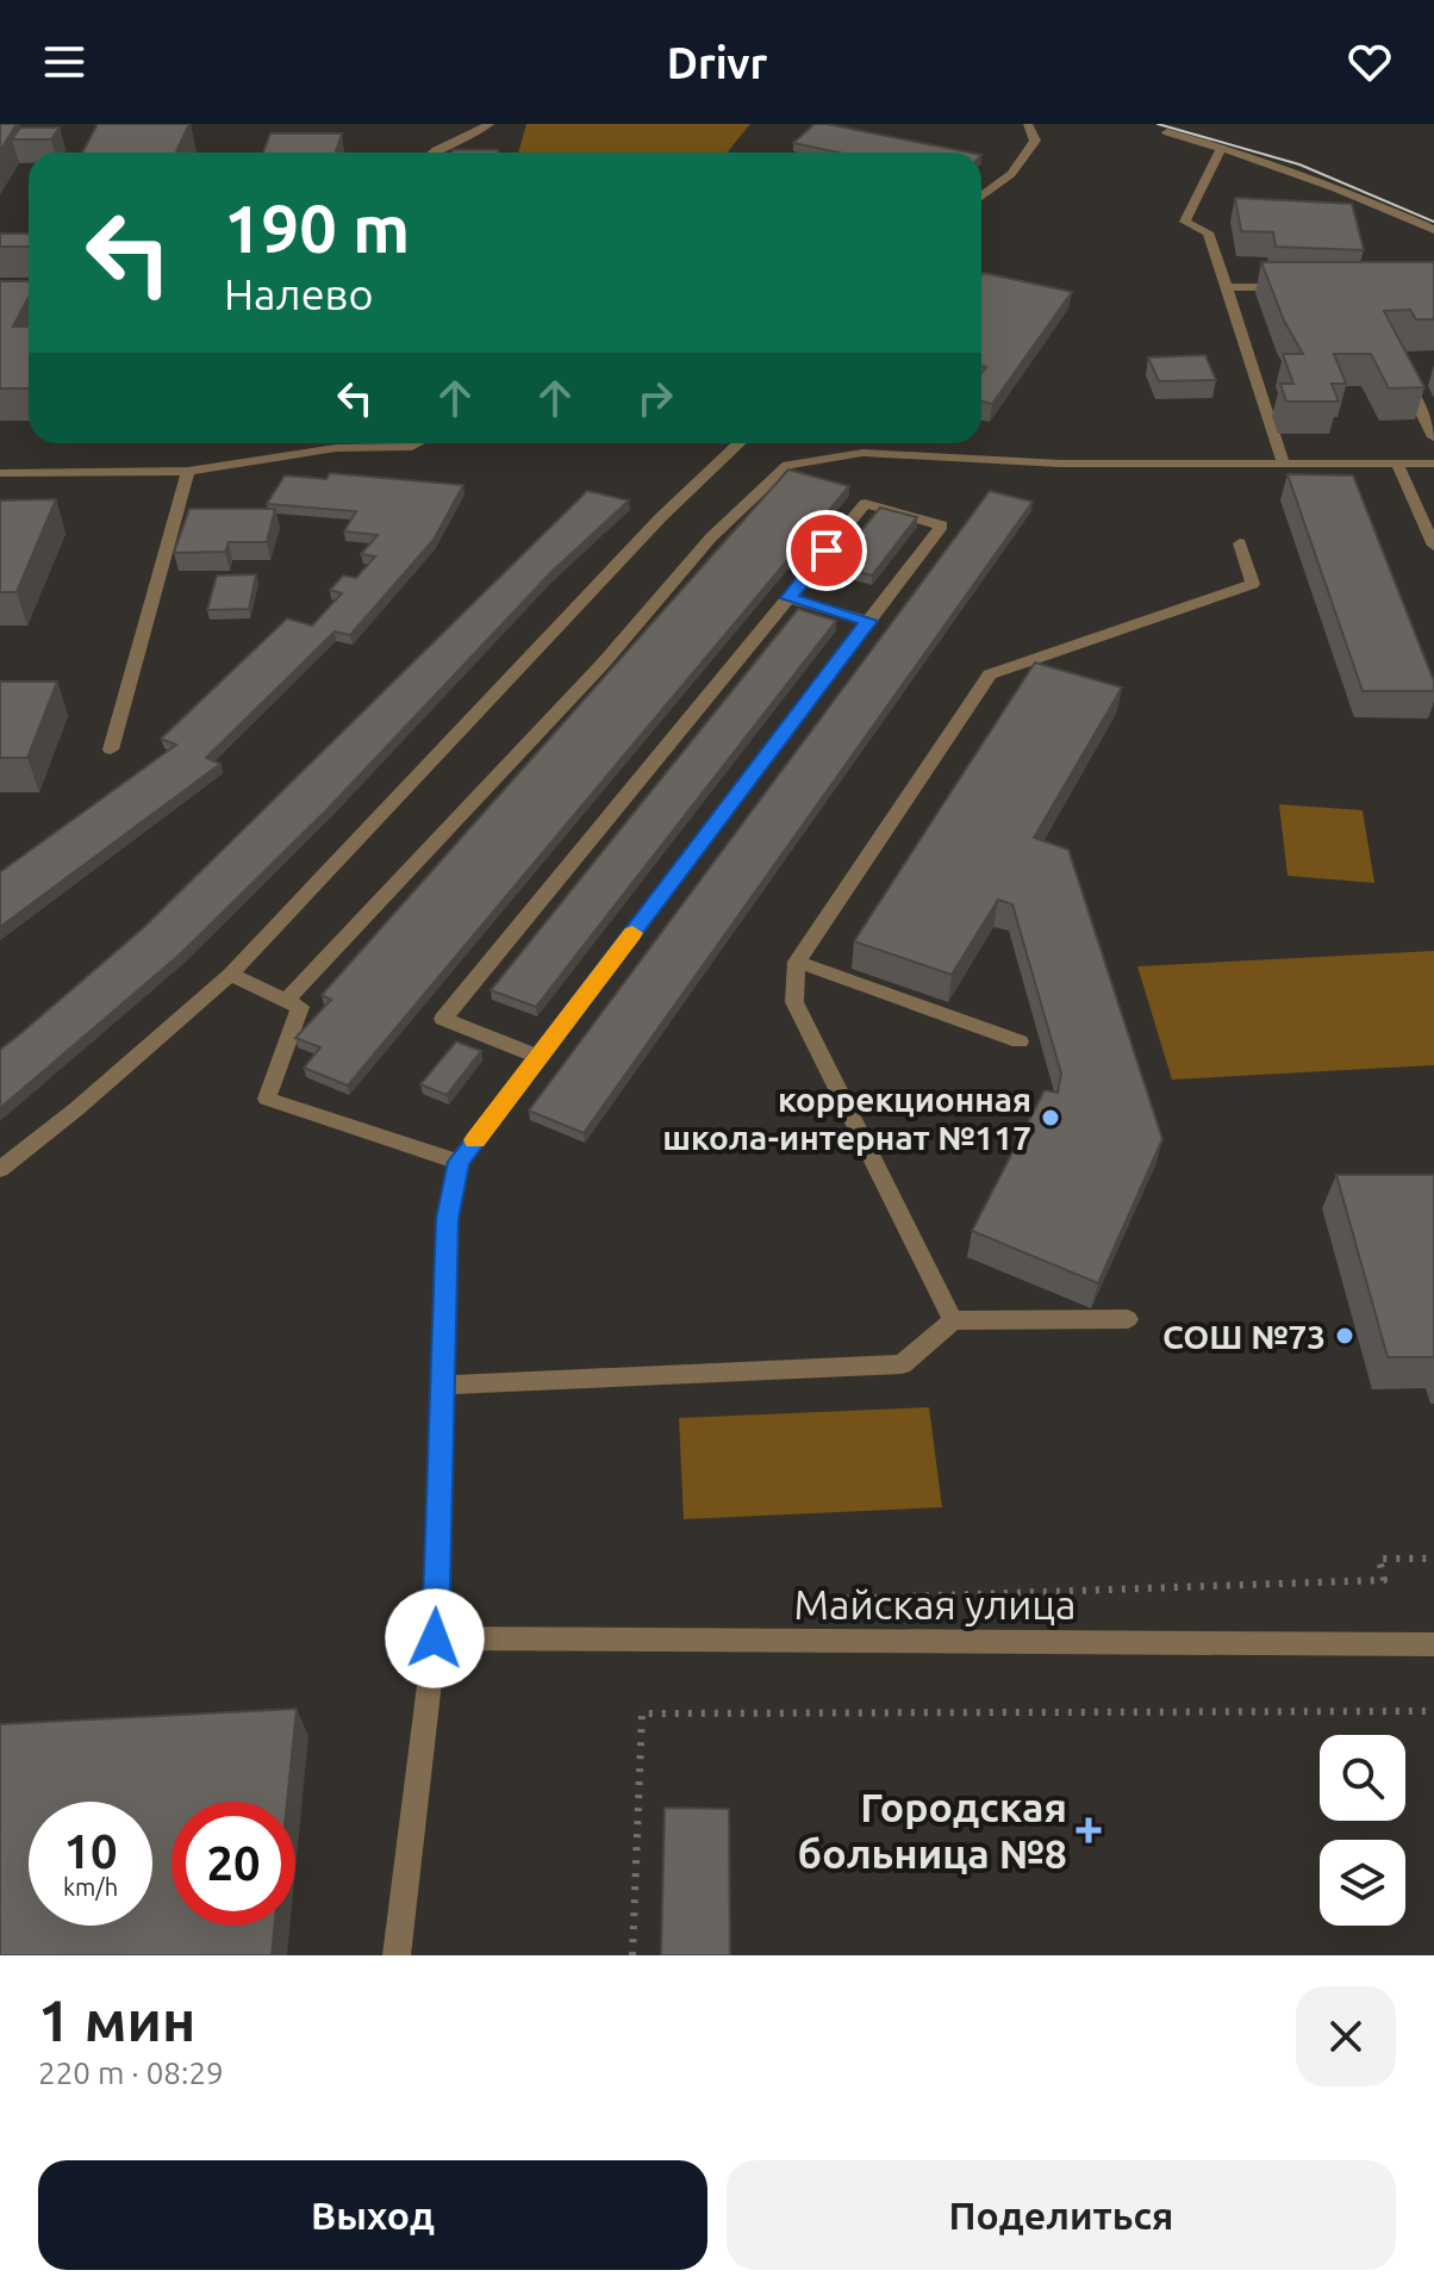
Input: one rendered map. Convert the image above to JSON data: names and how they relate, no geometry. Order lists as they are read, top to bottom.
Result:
{
  "streets": {
    "street": ["Майская улица"]
  },
  "places": {
    "other": ["коррекционная школа-интернат №117", "СОШ №73"],
    "health": ["Городская больница №8"]
  },
  "page": {
    "header": "Drivr",
    "turn": ["190 m", "Налево"],
    "speed": "10 km/h",
    "limit": "20",
    "heading": ["1 мин", "220 m · 08:29"],
    "buttons": ["Выход", "Поделиться"]
  }
}
